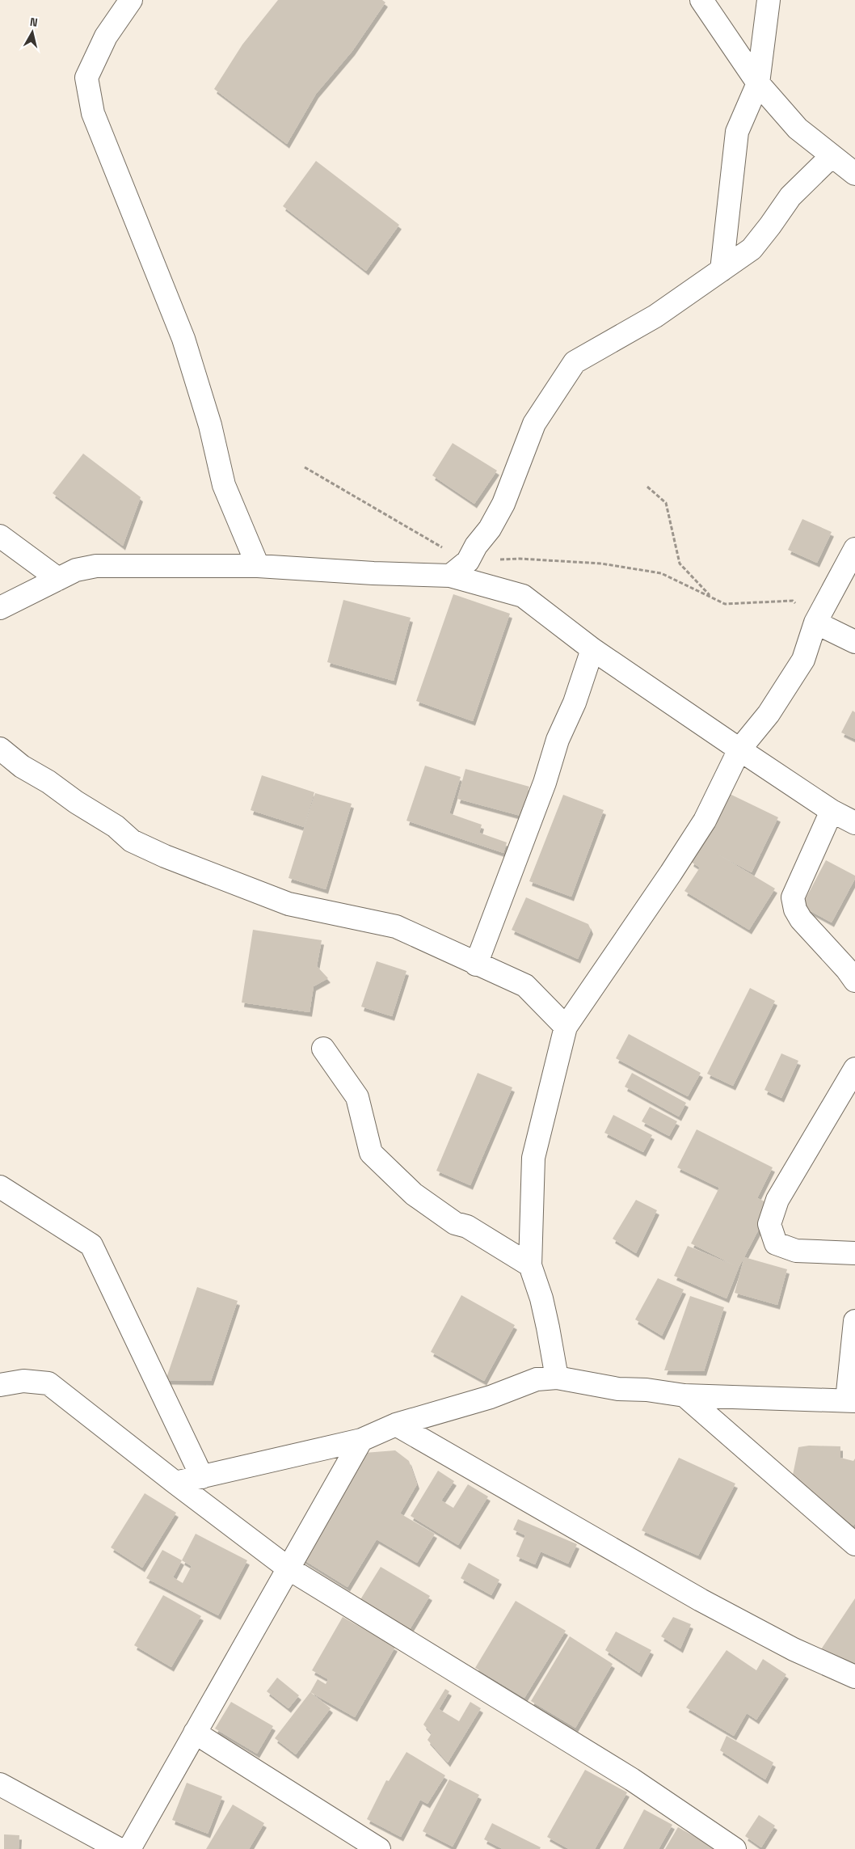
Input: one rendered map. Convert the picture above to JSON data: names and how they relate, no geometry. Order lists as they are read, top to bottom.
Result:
{
  "north": "top"
}
